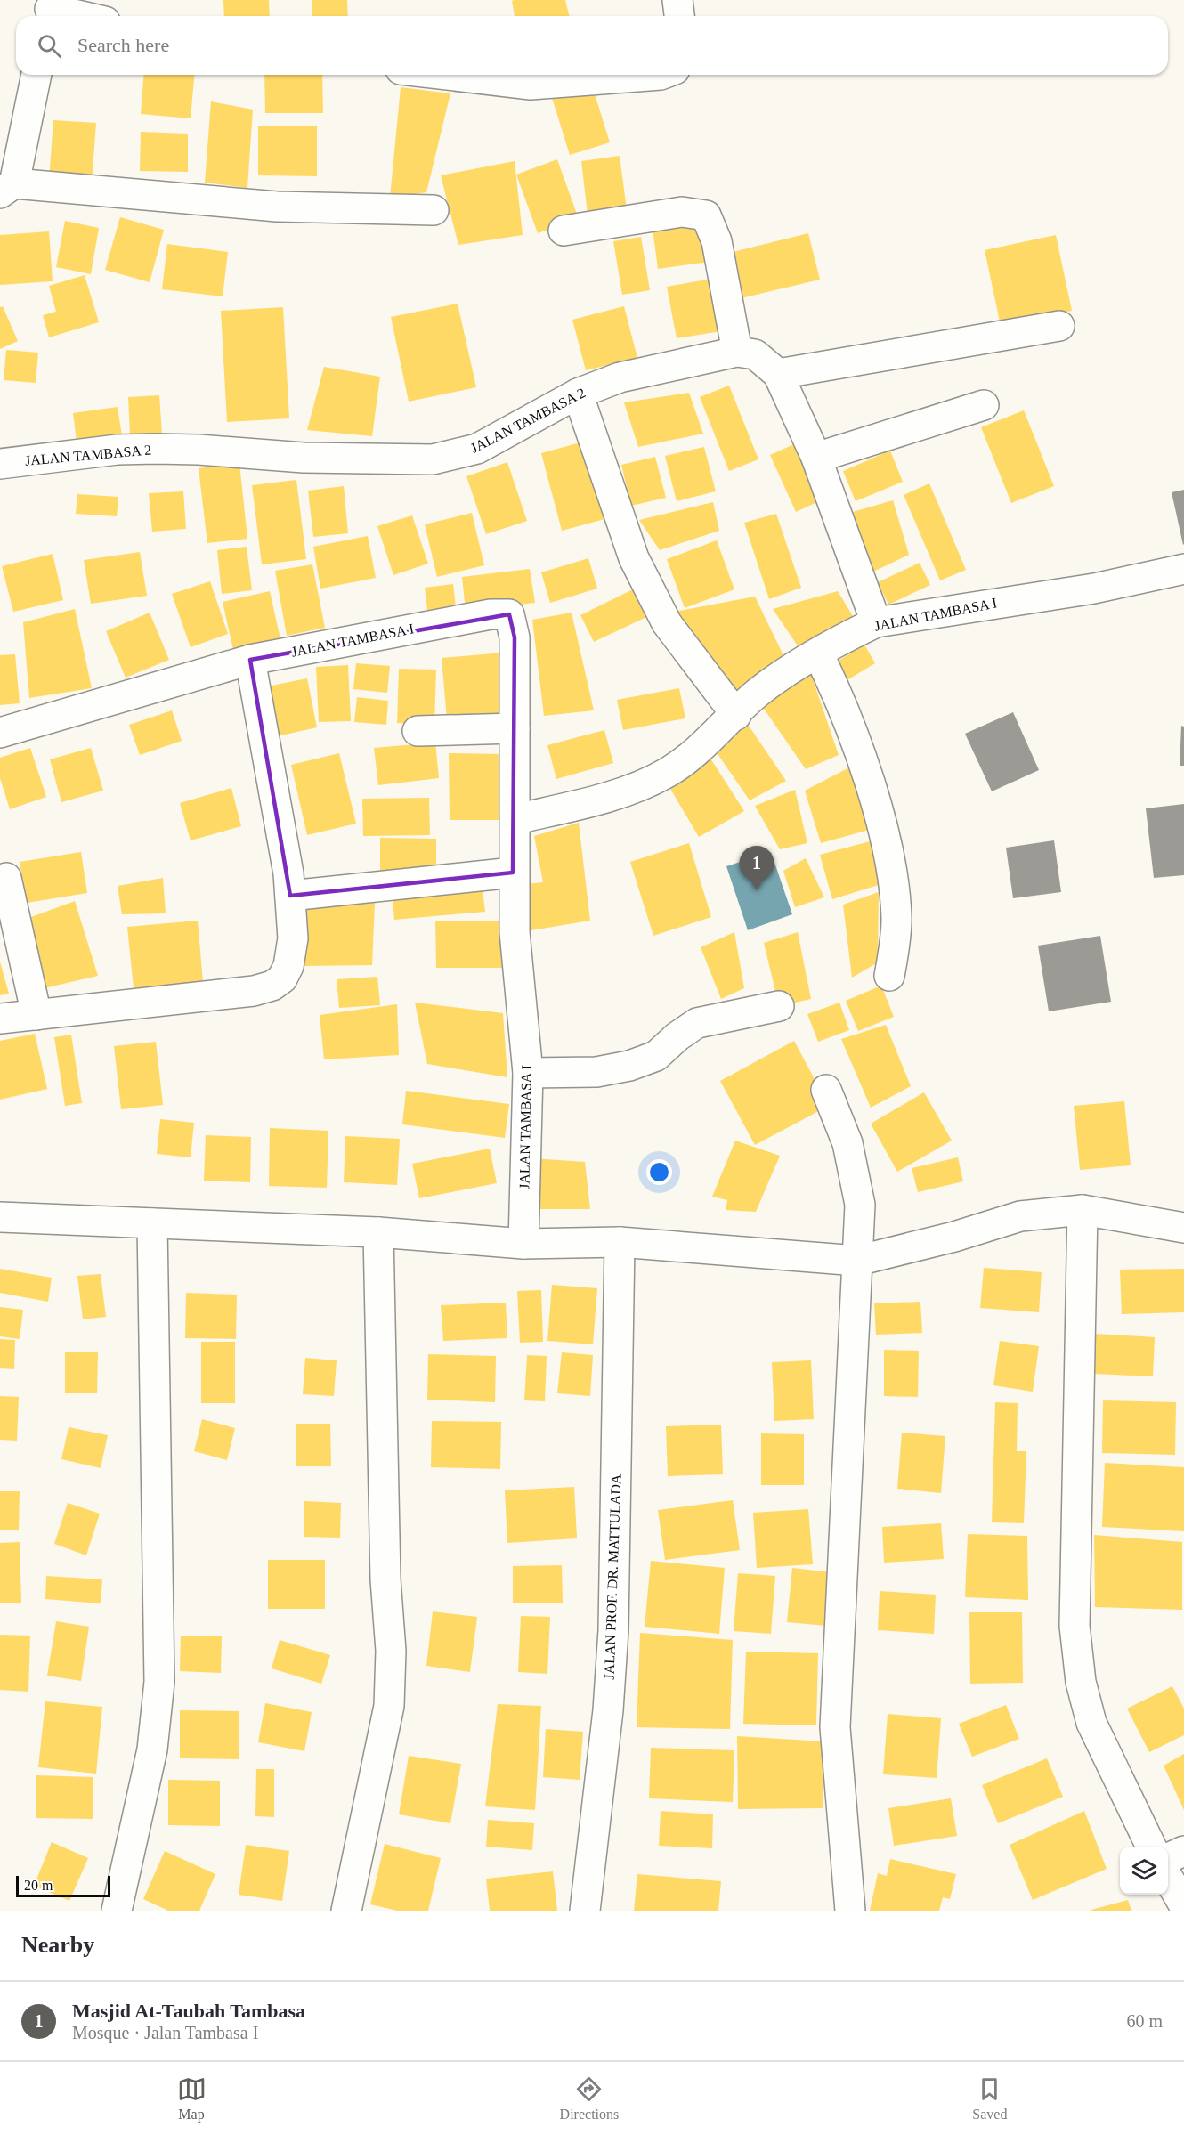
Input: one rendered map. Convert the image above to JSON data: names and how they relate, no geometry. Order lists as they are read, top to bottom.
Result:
{
  "streets": {
    "street": ["JALAN TAMBASA 2", "JALAN TAMBASA I", "JALAN PROF. DR. MATTULADA"]
  },
  "scale_bar": "20 m",
  "page": {
    "search": "Search here",
    "pins": "1",
    "scale": "20 m",
    "heading": "Nearby",
    "list": [
      {
        "mark": "1",
        "name": "Masjid At-Taubah Tambasa",
        "note": "Mosque · Jalan Tambasa I",
        "value": "60 m"
      }
    ],
    "nav": ["Map", "Directions", "Saved"]
  }
}
